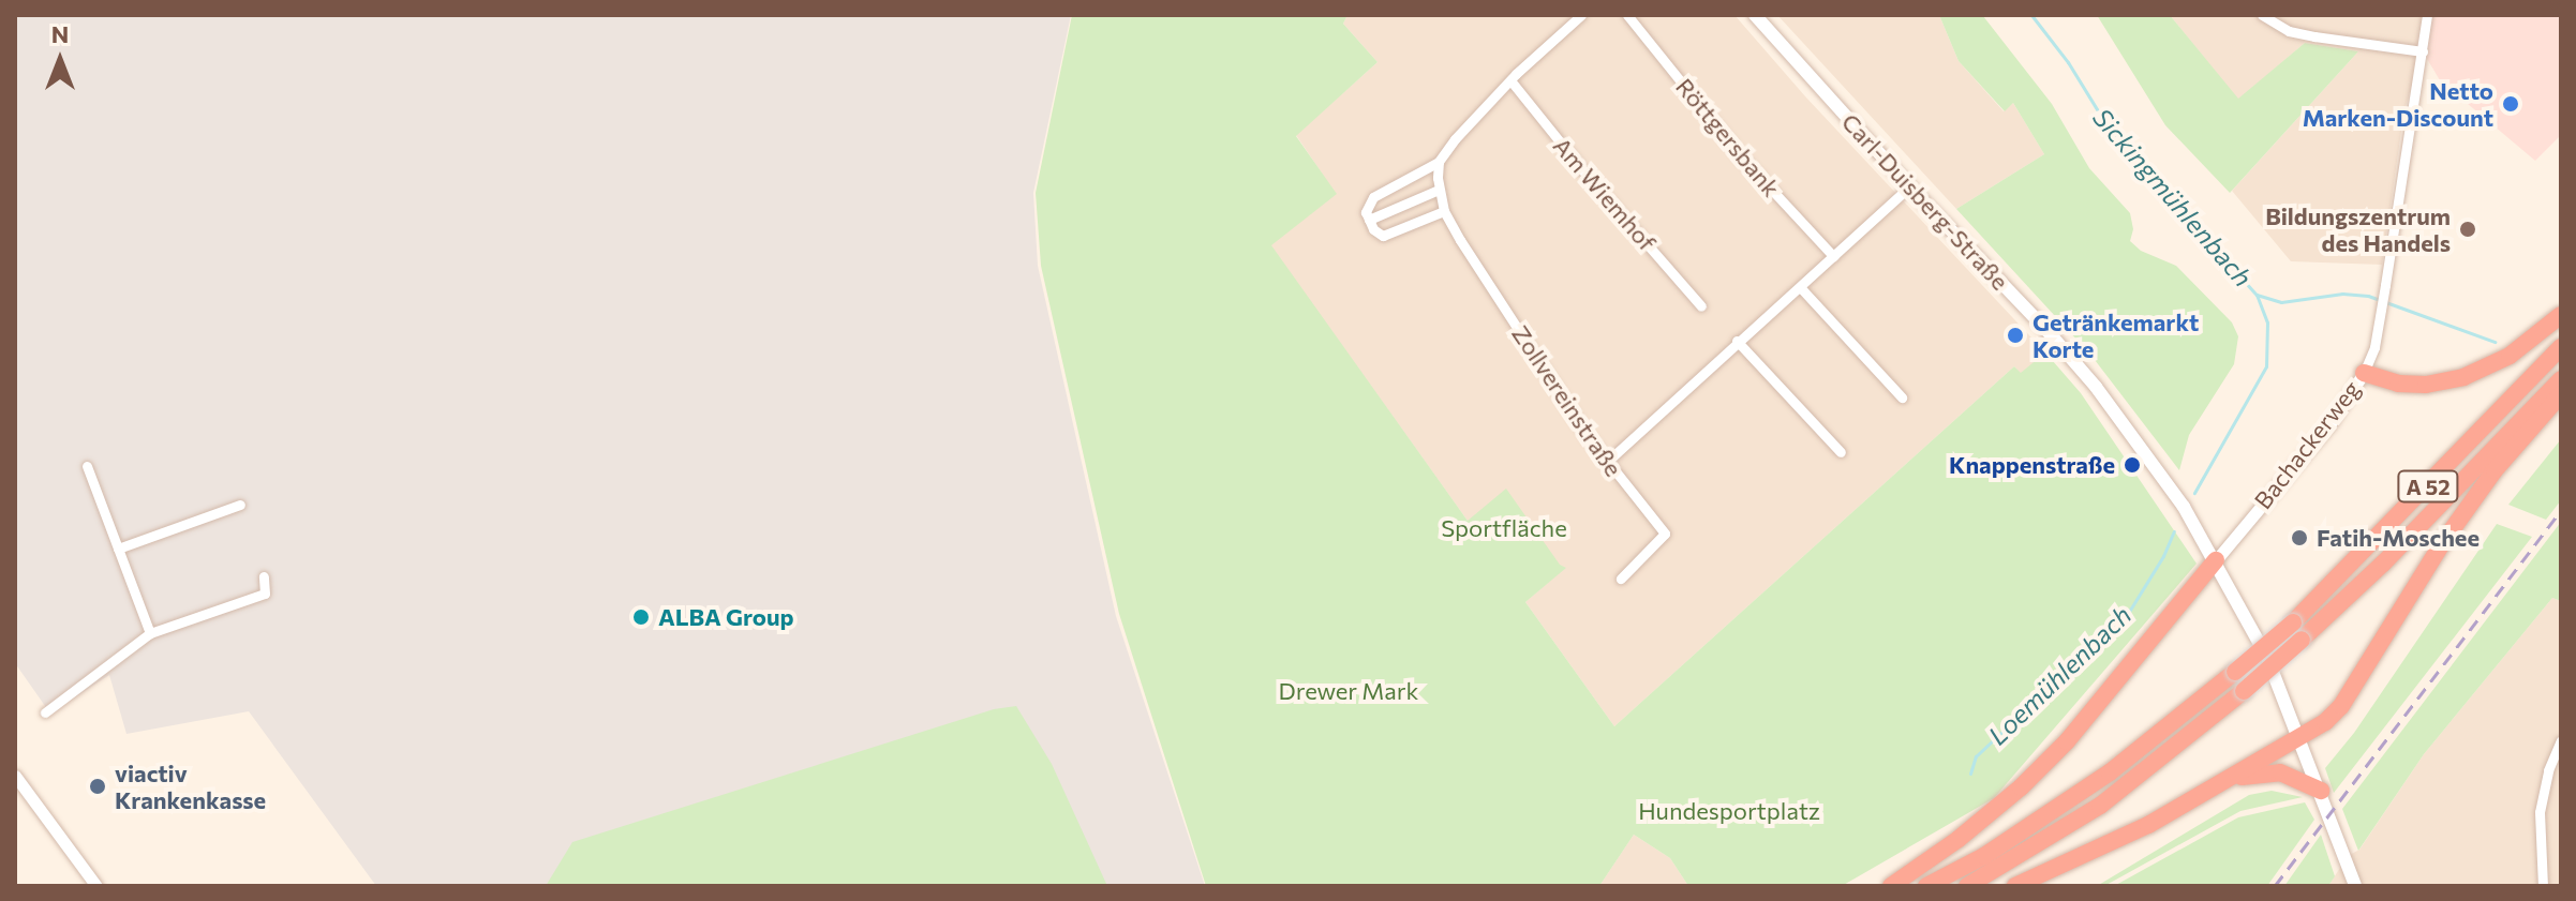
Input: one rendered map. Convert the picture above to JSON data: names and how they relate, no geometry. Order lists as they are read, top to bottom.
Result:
{
  "streets": {
    "highway": ["A 52"],
    "main road": ["Carl-Duisberg-Straße"],
    "street": [
      "Röttgersbank",
      "Am Wiemhof",
      "Zollvereinstraße",
      "Bachackerweg"
    ]
  },
  "crossings": [
    ["Carl-Duisberg-Straße", "Bachackerweg"]
  ],
  "water": ["Sickingmühlenbach", "Loemühlenbach"],
  "parks": ["Sportfläche", "Drewer Mark", "Hundesportplatz"],
  "places": [
    "Netto Marken-Discount",
    "Bildungszentrum des Handels",
    "Getränkemarkt Korte",
    "Knappenstraße",
    "Fatih-Moschee",
    "ALBA Group",
    "viactiv Krankenkasse"
  ],
  "north": "top"
}
